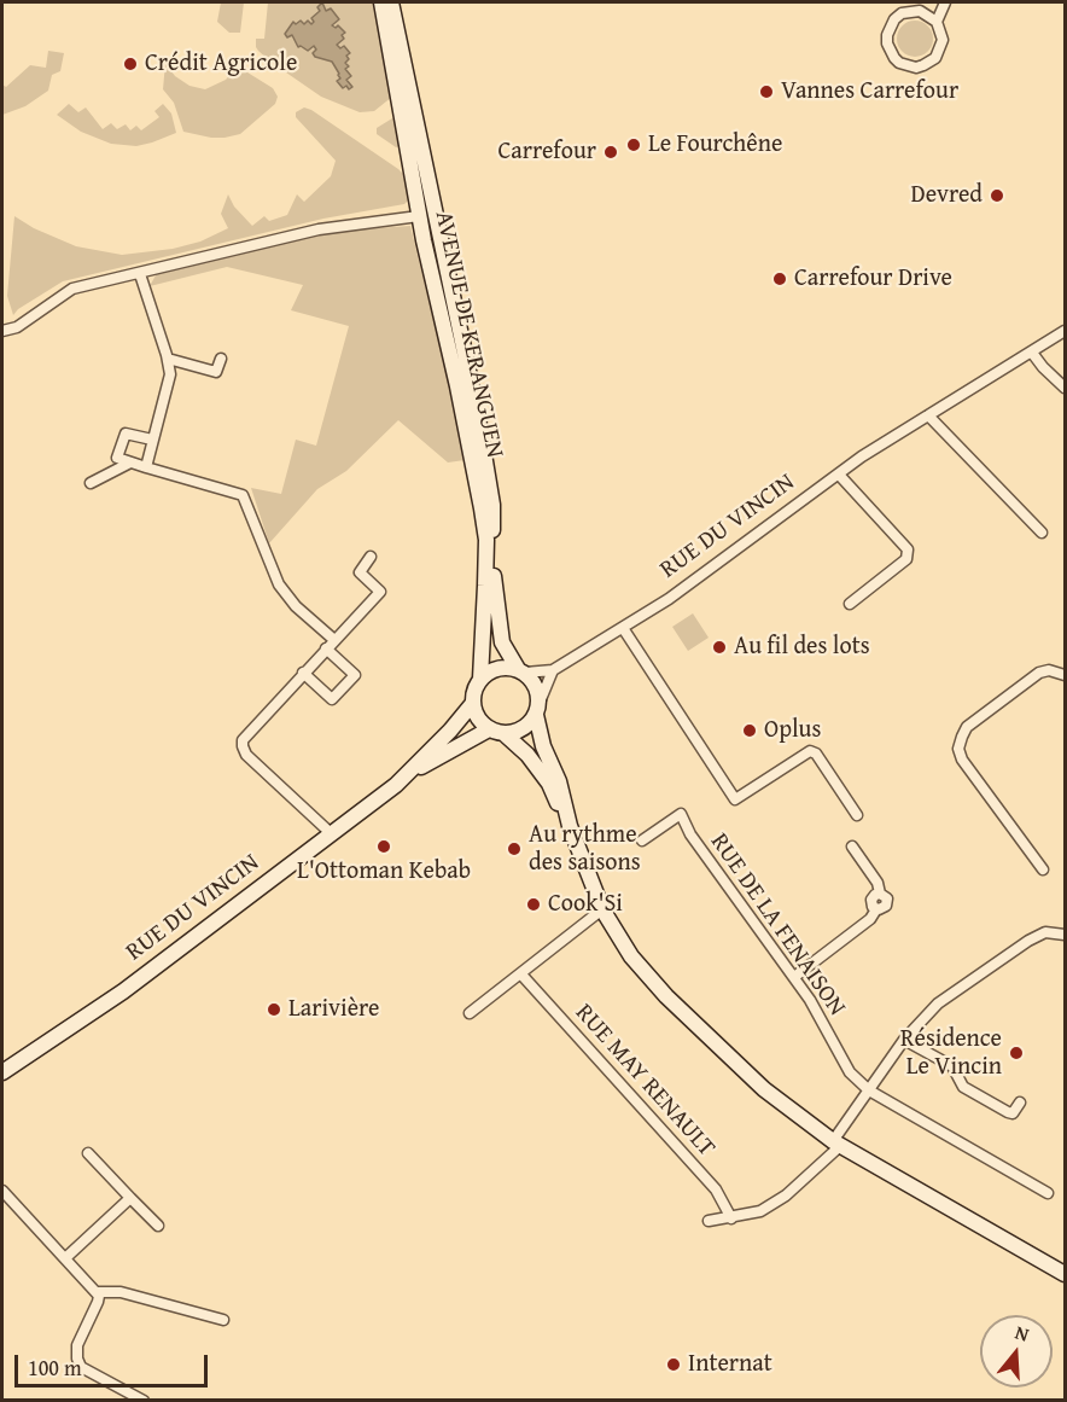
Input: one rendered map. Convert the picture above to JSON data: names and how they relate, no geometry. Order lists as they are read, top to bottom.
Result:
{
  "streets": {
    "main road": ["AVENUE DE KERANGUEN", "RUE DU VINCIN"],
    "street": ["RUE DE LA FENAISON", "RUE MAY RENAULT"]
  },
  "crossings": [
    ["AVENUE DE KERANGUEN", "RUE DU VINCIN"]
  ],
  "places": [
    "Crédit Agricole",
    "Vannes Carrefour",
    "Le Fourchêne",
    "Carrefour",
    "Devred",
    "Carrefour Drive",
    "Au fil des lots",
    "Oplus",
    "L'Ottoman Kebab",
    "Au rythme des saisons",
    "Cook'Si",
    "Larivière",
    "Résidence Le Vincin",
    "Internat"
  ],
  "scale_bar": "100 m",
  "north": "top"
}
